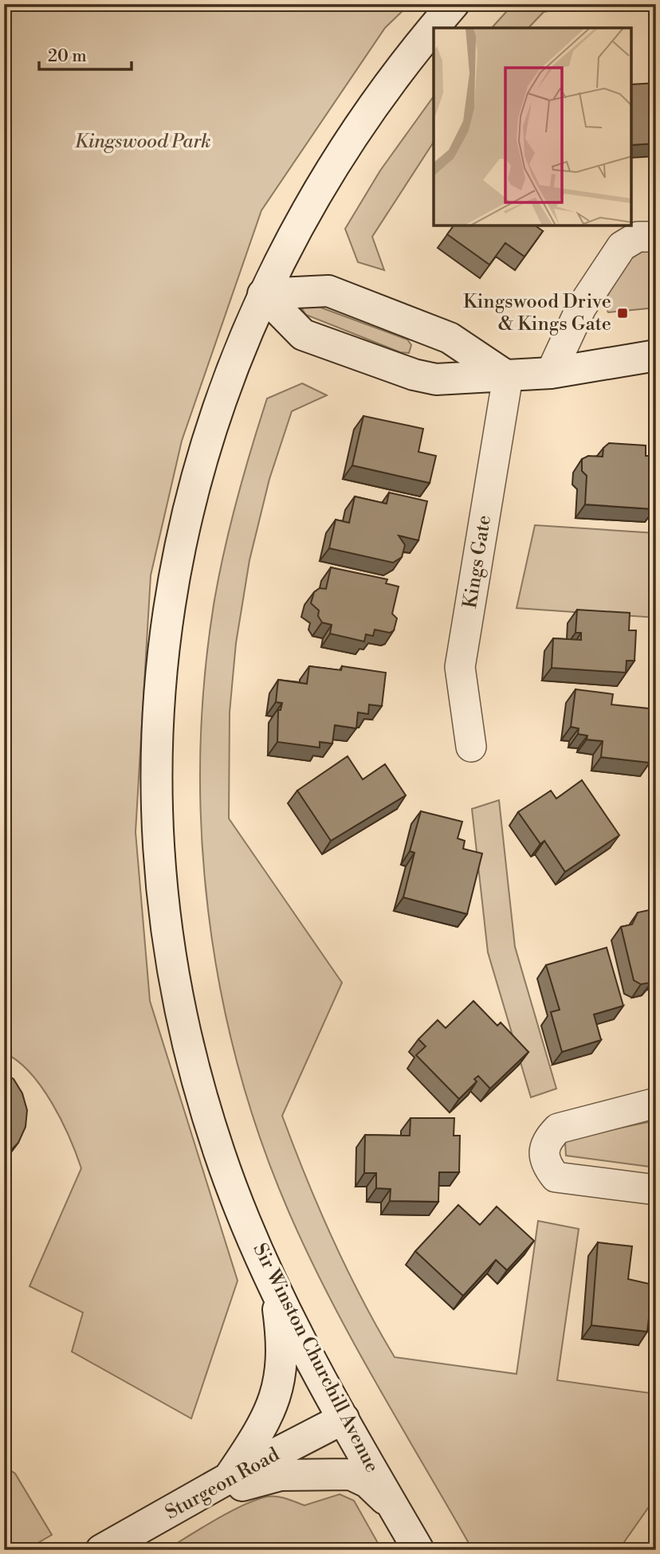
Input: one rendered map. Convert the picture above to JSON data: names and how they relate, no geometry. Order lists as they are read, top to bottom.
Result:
{
  "streets": {
    "main road": ["Sir Winston Churchill Avenue", "Sturgeon Road"],
    "street": ["Kings Gate"]
  },
  "crossings": [
    ["Sir Winston Churchill Avenue", "Sturgeon Road"]
  ],
  "parks": ["Kingswood Park"],
  "places": {
    "transit": ["Kingswood Drive & Kings Gate"]
  },
  "scale_bar": "20 m"
}
